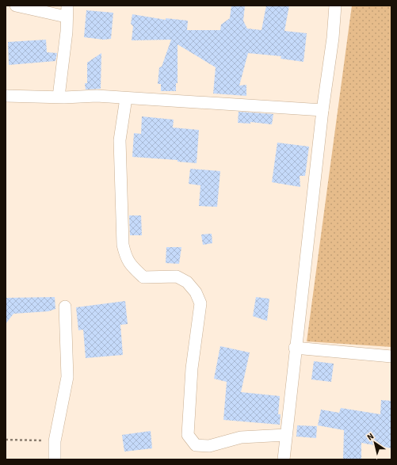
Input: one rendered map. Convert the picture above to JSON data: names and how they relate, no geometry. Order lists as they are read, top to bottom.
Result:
{
  "north": "top left"
}
